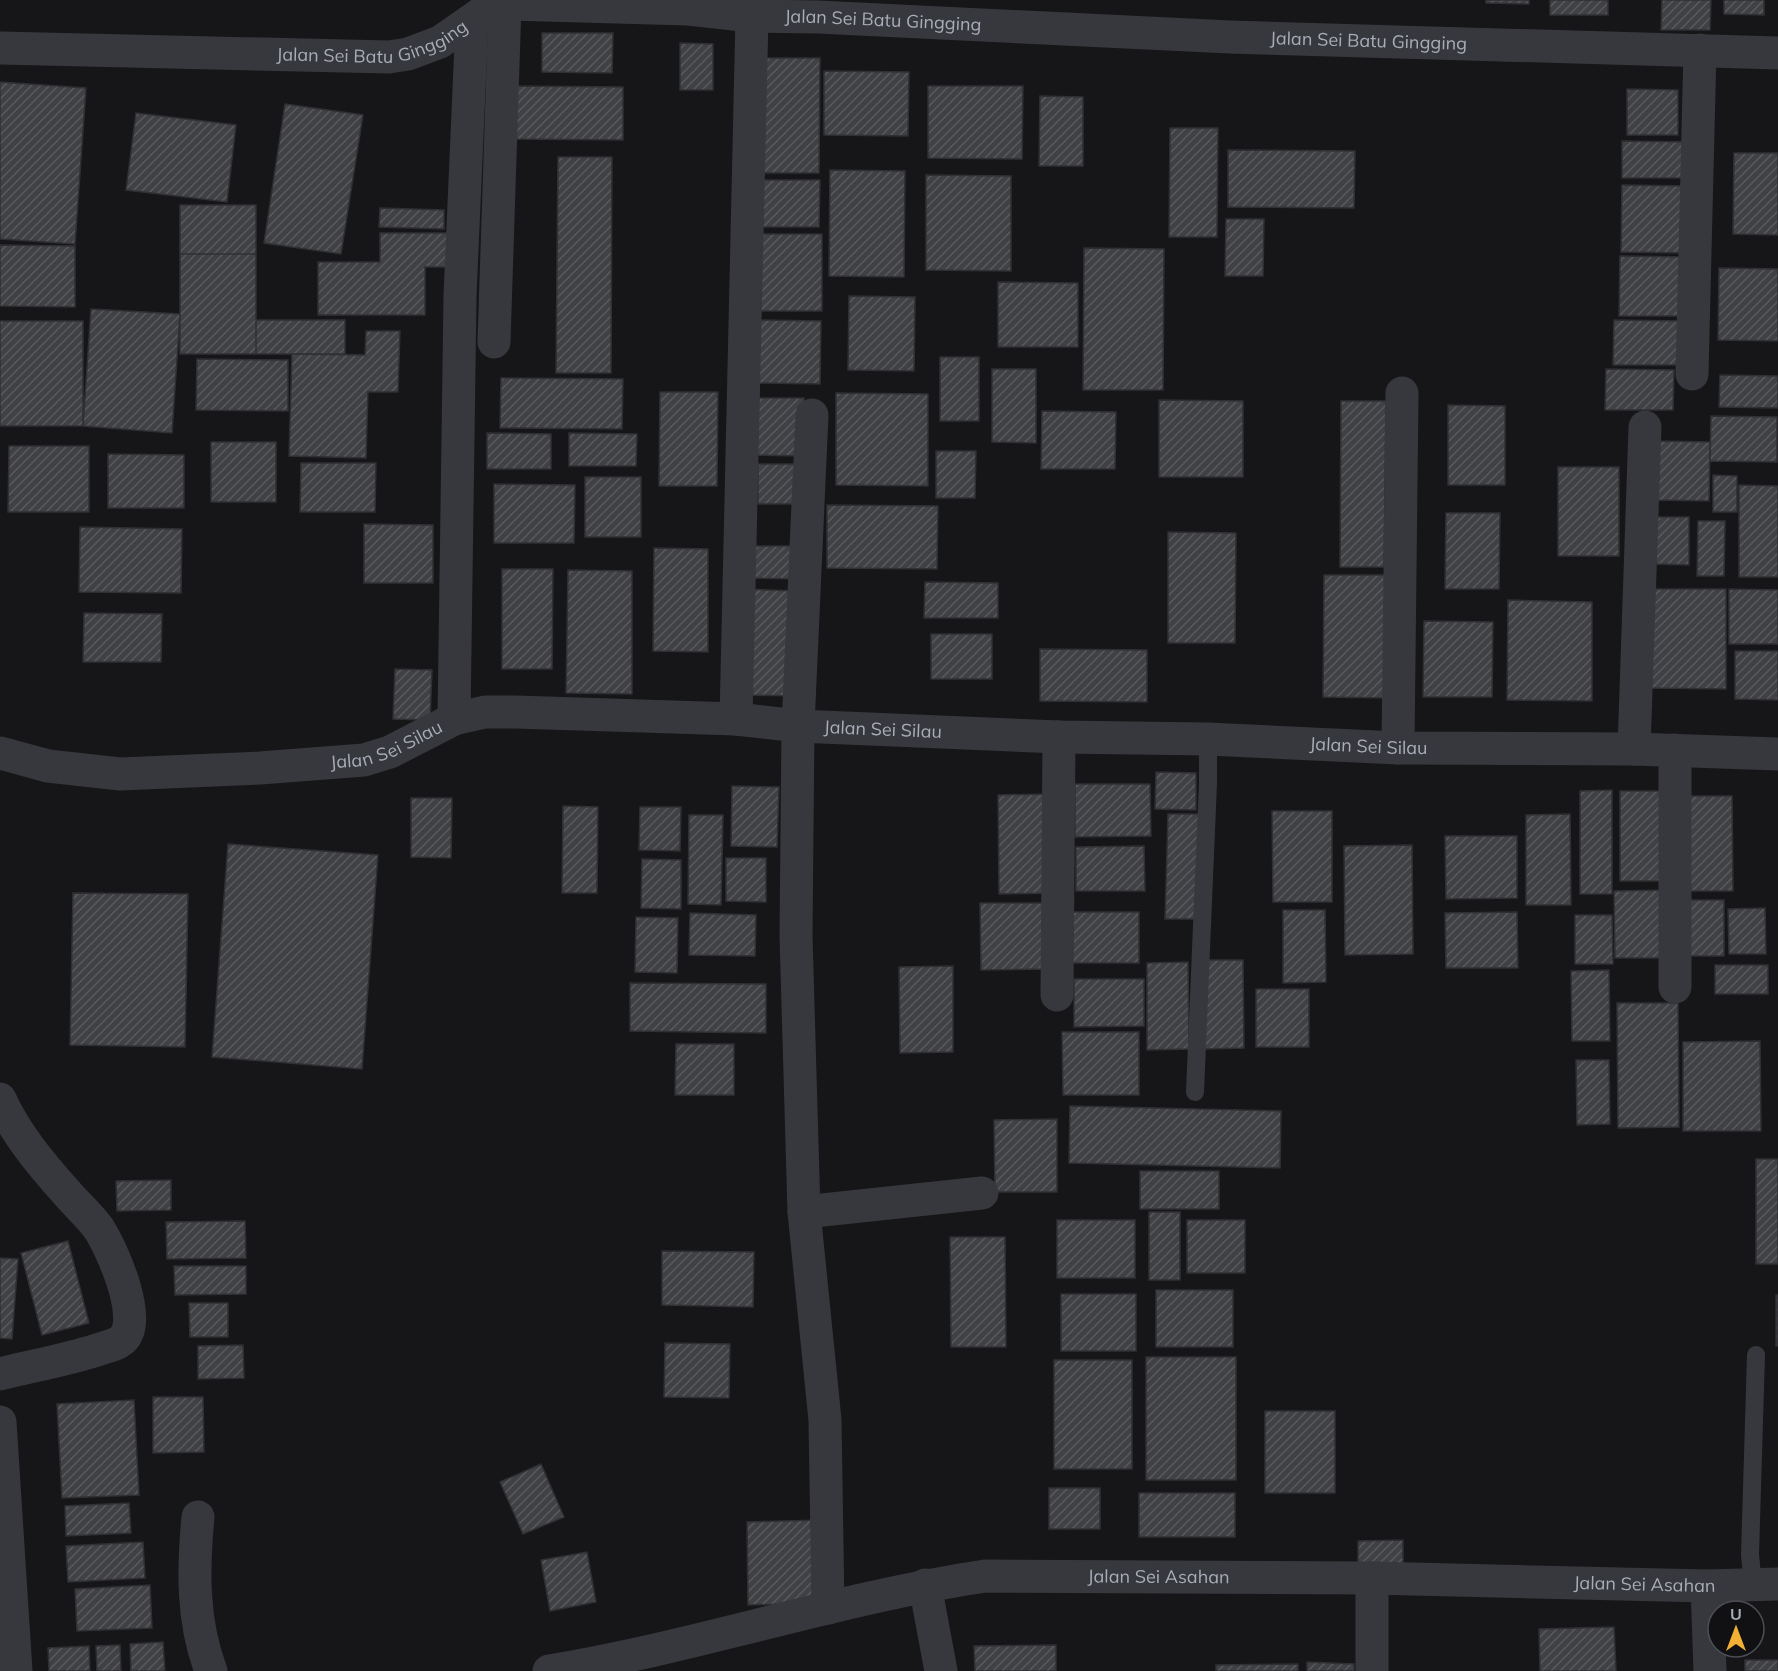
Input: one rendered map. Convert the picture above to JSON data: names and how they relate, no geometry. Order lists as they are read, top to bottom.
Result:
{
  "streets": {
    "street": ["Jalan Sei Batu Gingging", "Jalan Sei Silau", "Jalan Sei Asahan"]
  },
  "north": "top"
}
